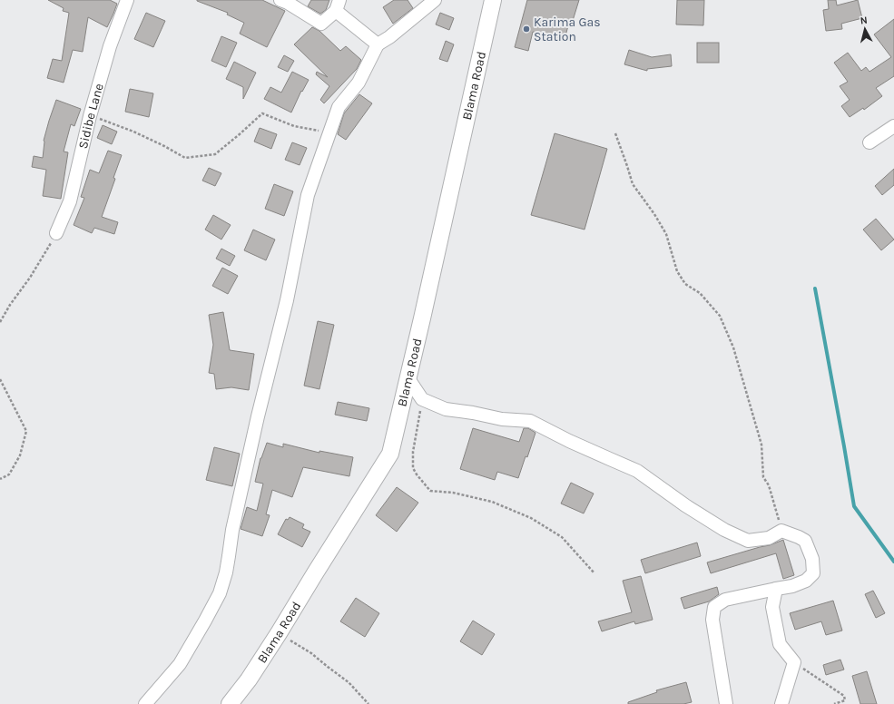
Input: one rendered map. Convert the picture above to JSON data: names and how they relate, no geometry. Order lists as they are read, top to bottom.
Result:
{
  "streets": {
    "street": ["Blama Road", "Sidibe Lane"]
  },
  "places": ["Karima Gas Station"],
  "north": "top"
}
